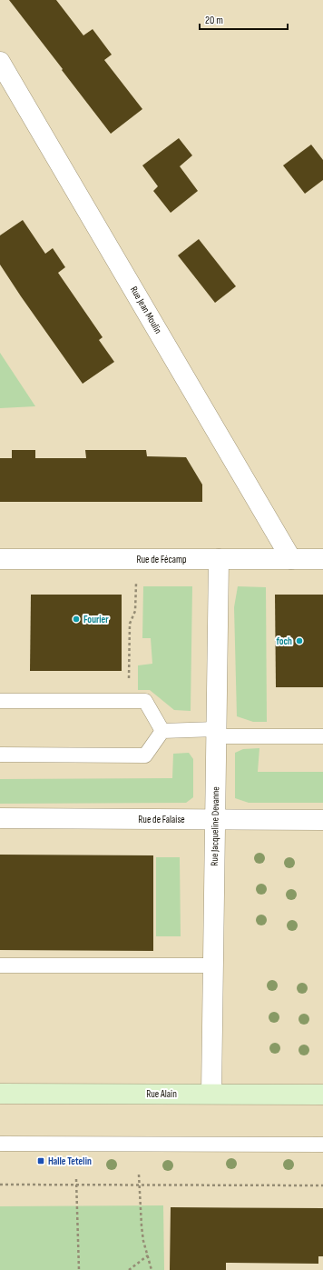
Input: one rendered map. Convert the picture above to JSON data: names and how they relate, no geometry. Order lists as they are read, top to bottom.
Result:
{
  "streets": {
    "street": [
      "Rue Jean Moulin",
      "Rue de Fécamp",
      "Rue de Falaise",
      "Rue Jacqueline Devanne",
      "Rue Alain"
    ]
  },
  "crossings": [
    ["Rue Jean Moulin", "Rue de Fécamp"],
    ["Rue de Fécamp", "Rue Jacqueline Devanne"],
    ["Rue de Falaise", "Rue Jacqueline Devanne"],
    ["Rue Jacqueline Devanne", "Rue Alain"]
  ],
  "places": {
    "other": ["Fourier", "foch"],
    "transit": ["Halle Tetelin"]
  },
  "scale_bar": "20 m"
}
